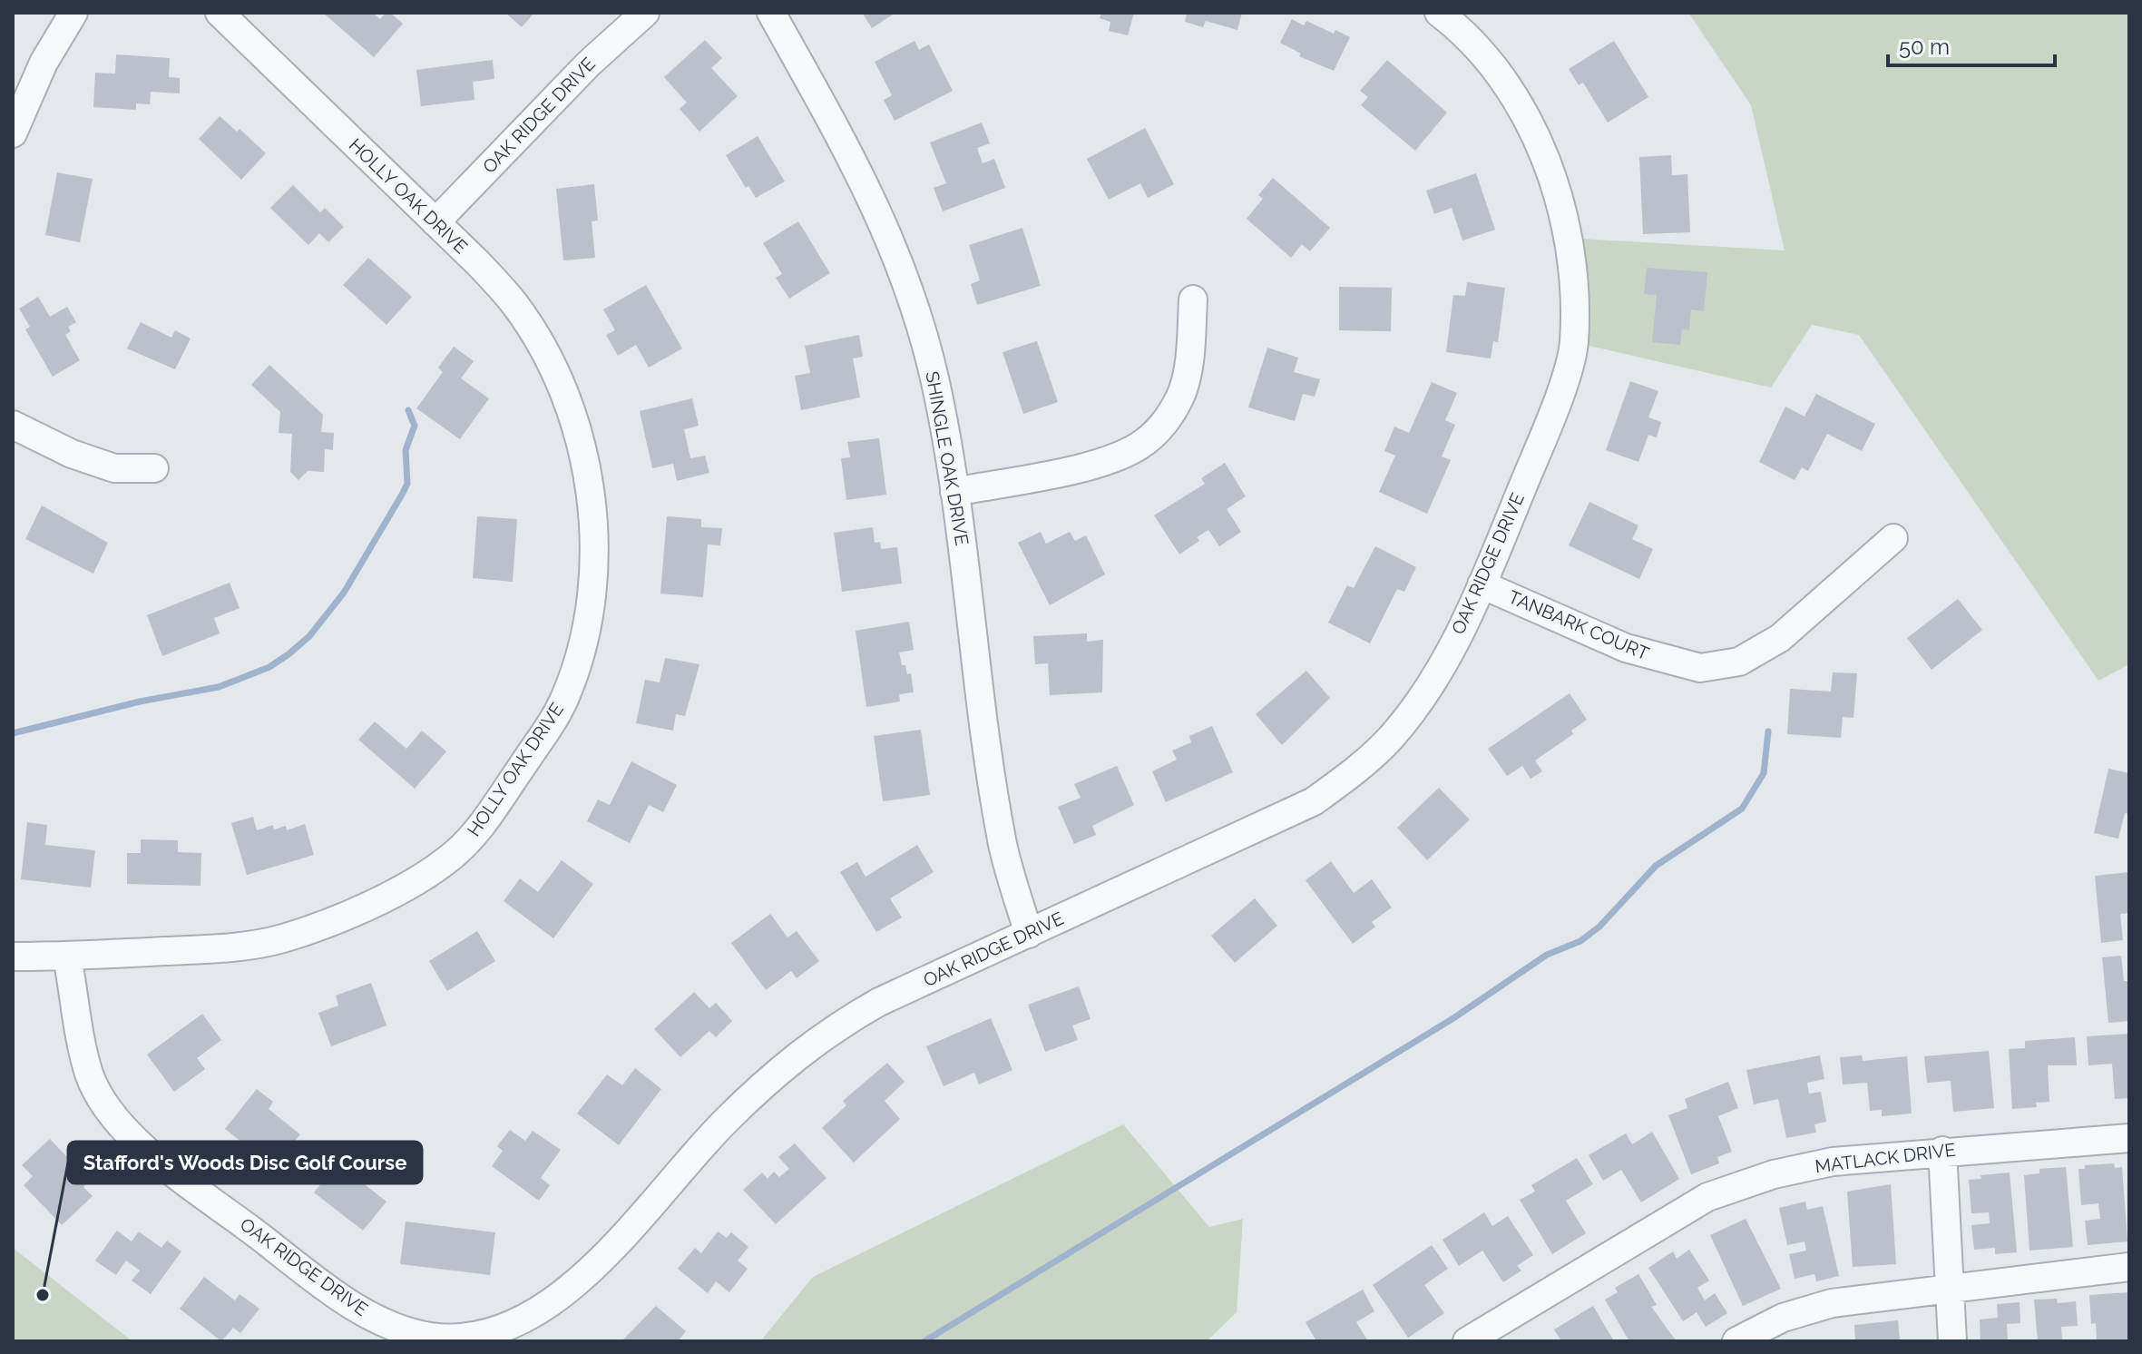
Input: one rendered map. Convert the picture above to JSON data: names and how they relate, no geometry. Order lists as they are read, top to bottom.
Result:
{
  "streets": {
    "street": [
      "OAK RIDGE DRIVE",
      "HOLLY OAK DRIVE",
      "SHINGLE OAK DRIVE",
      "TANBARK COURT",
      "MATLACK DRIVE"
    ]
  },
  "crossings": [
    ["OAK RIDGE DRIVE", "HOLLY OAK DRIVE"],
    ["OAK RIDGE DRIVE", "SHINGLE OAK DRIVE"],
    ["OAK RIDGE DRIVE", "TANBARK COURT"]
  ],
  "places": ["Stafford's Woods Disc Golf Course"],
  "scale_bar": "50 m"
}
